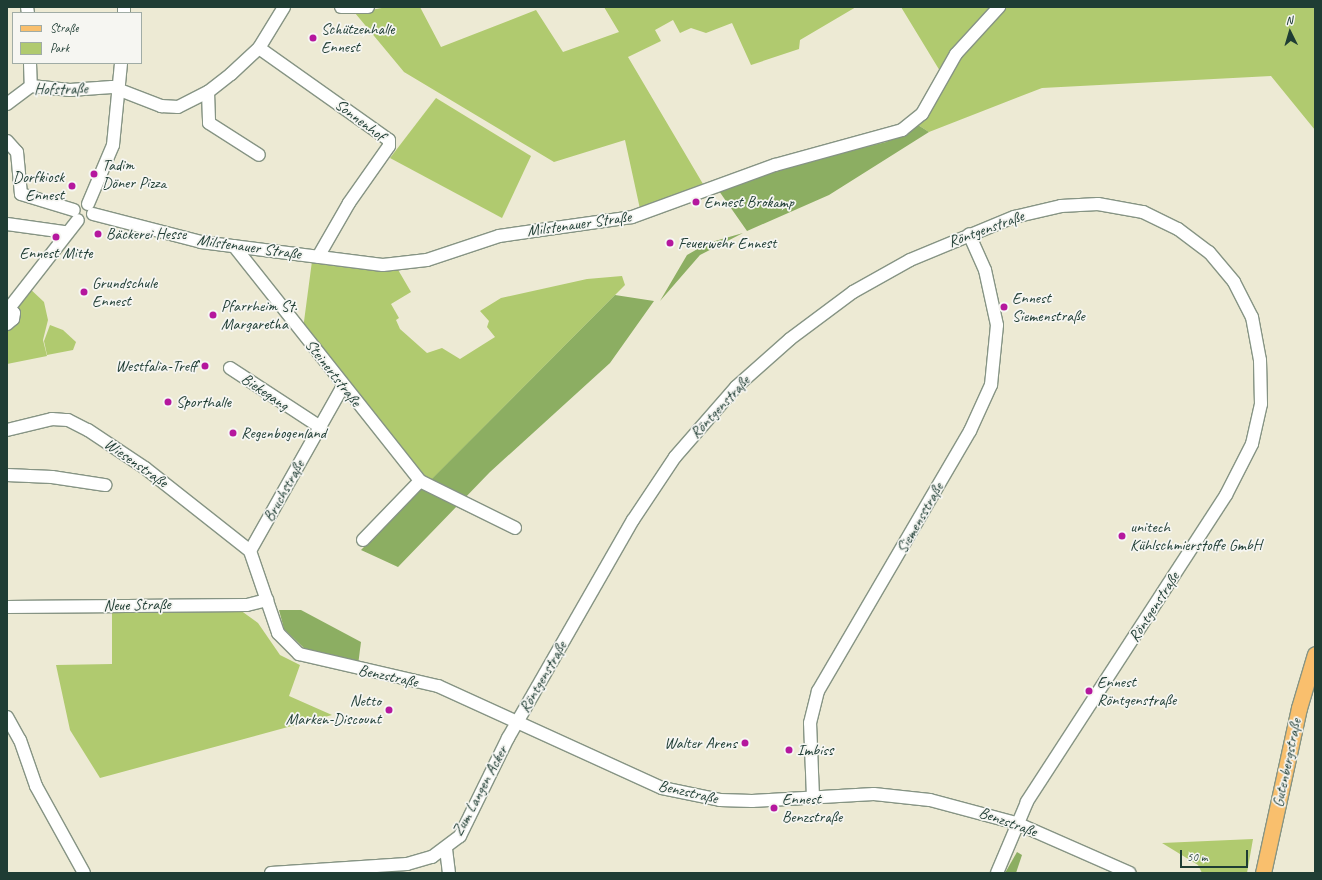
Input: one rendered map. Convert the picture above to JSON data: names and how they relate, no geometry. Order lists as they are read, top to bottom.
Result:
{
  "streets": {
    "main road": ["Gutenbergstraße"],
    "street": [
      "Hofstraße",
      "Sonnenhof",
      "Milstenauer Straße",
      "Röntgenstraße",
      "Steinertstraße",
      "Biekegang",
      "Wiesenstraße",
      "Bruchstraße",
      "Siemensstraße",
      "Neue Straße",
      "Benzstraße",
      "Zum Langen Acker"
    ]
  },
  "crossings": [
    ["Sonnenhof", "Milstenauer Straße"],
    ["Milstenauer Straße", "Steinertstraße"],
    ["Röntgenstraße", "Siemensstraße"],
    ["Röntgenstraße", "Benzstraße"],
    ["Röntgenstraße", "Zum Langen Acker"],
    ["Steinertstraße", "Bruchstraße"],
    ["Biekegang", "Bruchstraße"],
    ["Wiesenstraße", "Bruchstraße"],
    ["Siemensstraße", "Benzstraße"],
    ["Neue Straße", "Benzstraße"],
    ["Benzstraße", "Zum Langen Acker"]
  ],
  "places": [
    "Schützenhalle Ennest",
    "Tadim Döner Pizza",
    "Dorfkiosk Ennest",
    "Ennest Brokamp",
    "Bäckerei Hesse",
    "Ennest Mitte",
    "Feuerwehr Ennest",
    "Grundschule Ennest",
    "Ennest Siemenstraße",
    "Pfarrheim St. Margaretha",
    "Westfalia-Treff",
    "Sporthalle",
    "Regenbogenland",
    "unitech Kühlschmierstoffe GmbH",
    "Ennest Röntgenstraße",
    "Netto Marken-Discount",
    "Walter Arens",
    "Imbiss",
    "Ennest Benzstraße"
  ],
  "legend": ["Straße", "Park"],
  "scale_bar": "50 m",
  "north": "top"
}
